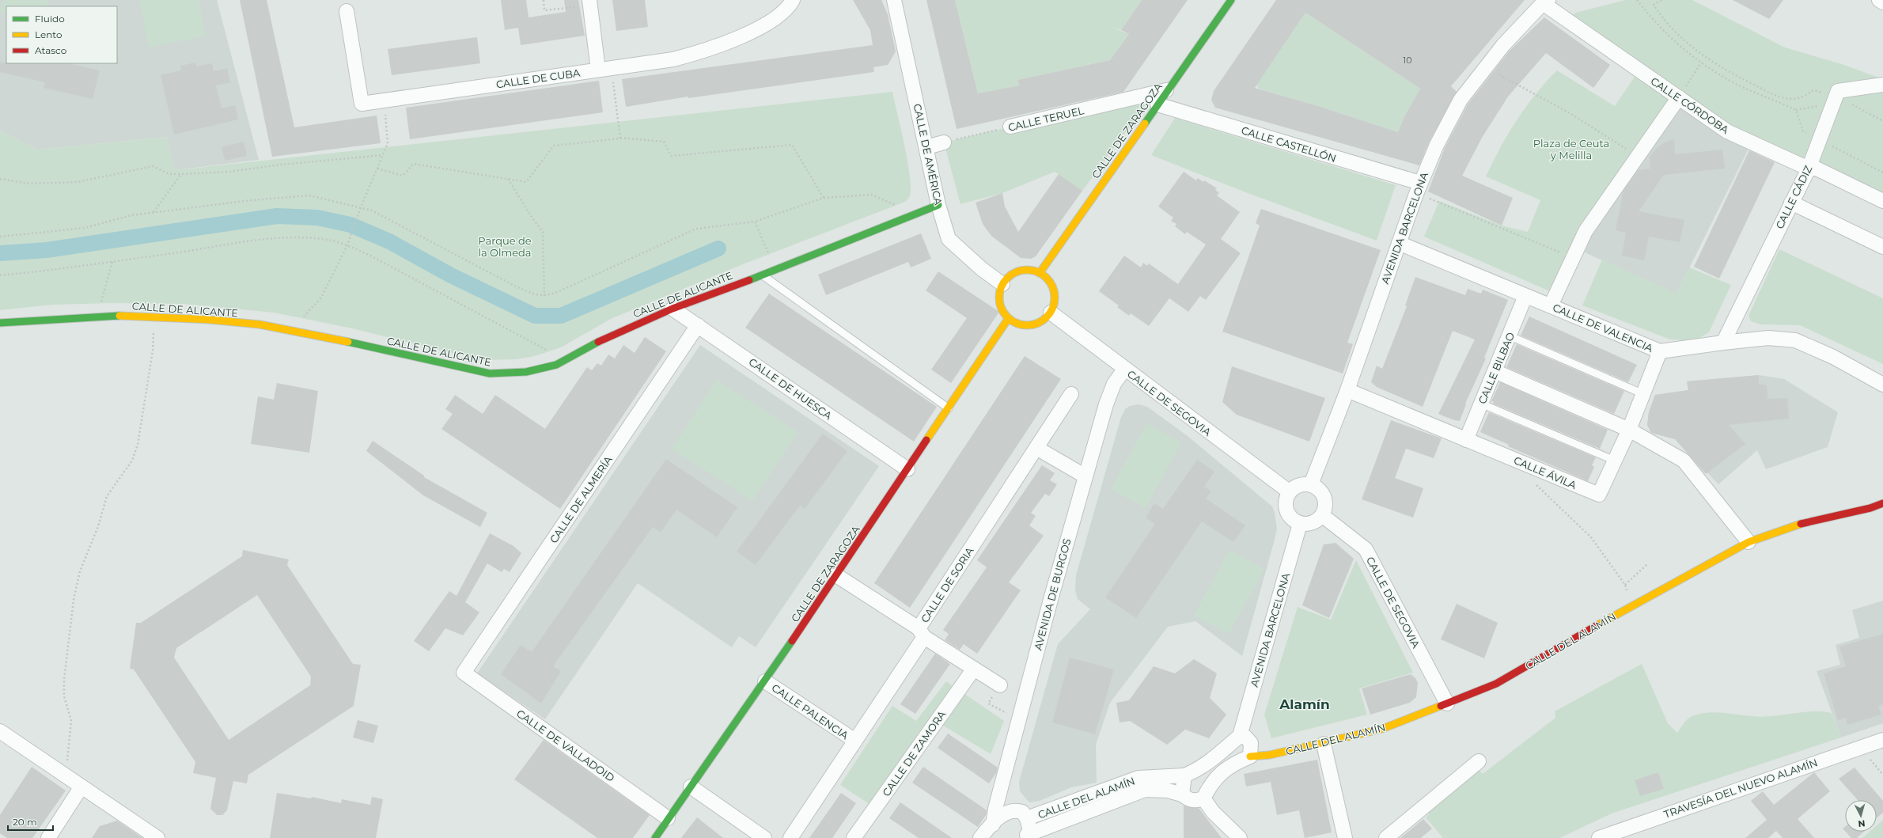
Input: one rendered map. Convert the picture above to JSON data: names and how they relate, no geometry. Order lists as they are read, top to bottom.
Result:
{
  "streets": {
    "street": [
      "CALLE DE CUBA",
      "CALLE CÓRDOBA",
      "CALLE TERUEL",
      "CALLE DE ZARAGOZA",
      "CALLE CASTELLÓN",
      "CALLE DE AMÉRICA",
      "CALLE CÁDIZ",
      "AVENIDA BARCELONA",
      "CALLE DE ALICANTE",
      "CALLE DE VALENCIA",
      "CALLE BILBAO",
      "CALLE DE HUESCA",
      "CALLE DE SEGOVIA",
      "CALLE ÁVILA",
      "CALLE DE ALMERÍA",
      "CALLE DE SORIA",
      "AVENIDA DE BURGOS",
      "CALLE DEL ALAMÍN",
      "CALLE PALENCIA",
      "CALLE DE VALLADOID",
      "CALLE DE ZAMORA",
      "TRAVESÍA DEL NUEVO ALAMÍN"
    ]
  },
  "crossings": [
    ["CALLE CÓRDOBA", "CALLE CÁDIZ"],
    ["CALLE CÓRDOBA", "AVENIDA BARCELONA"],
    ["CALLE TERUEL", "CALLE DE ZARAGOZA"],
    ["CALLE DE ZARAGOZA", "CALLE CASTELLÓN"],
    ["CALLE DE ZARAGOZA", "CALLE DE AMÉRICA"],
    ["CALLE DE ZARAGOZA", "CALLE DE HUESCA"],
    ["CALLE DE ZARAGOZA", "CALLE DE SEGOVIA"],
    ["CALLE DE ZARAGOZA", "CALLE PALENCIA"],
    ["CALLE DE ZARAGOZA", "CALLE DE VALLADOID"],
    ["CALLE CASTELLÓN", "AVENIDA BARCELONA"],
    ["CALLE DE AMÉRICA", "CALLE DE ALICANTE"],
    ["CALLE DE AMÉRICA", "CALLE DE SEGOVIA"],
    ["CALLE CÁDIZ", "CALLE DE VALENCIA"],
    ["AVENIDA BARCELONA", "CALLE DE VALENCIA"],
    ["AVENIDA BARCELONA", "CALLE DE SEGOVIA"],
    ["AVENIDA BARCELONA", "CALLE ÁVILA"],
    ["AVENIDA BARCELONA", "CALLE DEL ALAMÍN"],
    ["CALLE DE ALICANTE", "CALLE DE HUESCA"],
    ["CALLE DE VALENCIA", "CALLE BILBAO"],
    ["CALLE DE VALENCIA", "CALLE ÁVILA"],
    ["CALLE BILBAO", "CALLE ÁVILA"],
    ["CALLE DE HUESCA", "CALLE DE ALMERÍA"],
    ["CALLE DE SEGOVIA", "AVENIDA DE BURGOS"],
    ["CALLE DE SEGOVIA", "CALLE DEL ALAMÍN"],
    ["CALLE DE ALMERÍA", "CALLE DE VALLADOID"],
    ["CALLE DE SORIA", "CALLE PALENCIA"]
  ],
  "districts": ["Alamín"],
  "parks": ["Plaza de Ceuta y Melilla", "Parque de la Olmeda"],
  "house_numbers": ["10"],
  "legend": ["Fluido", "Lento", "Atasco"],
  "scale_bar": "20 m",
  "north": "bottom"
}
